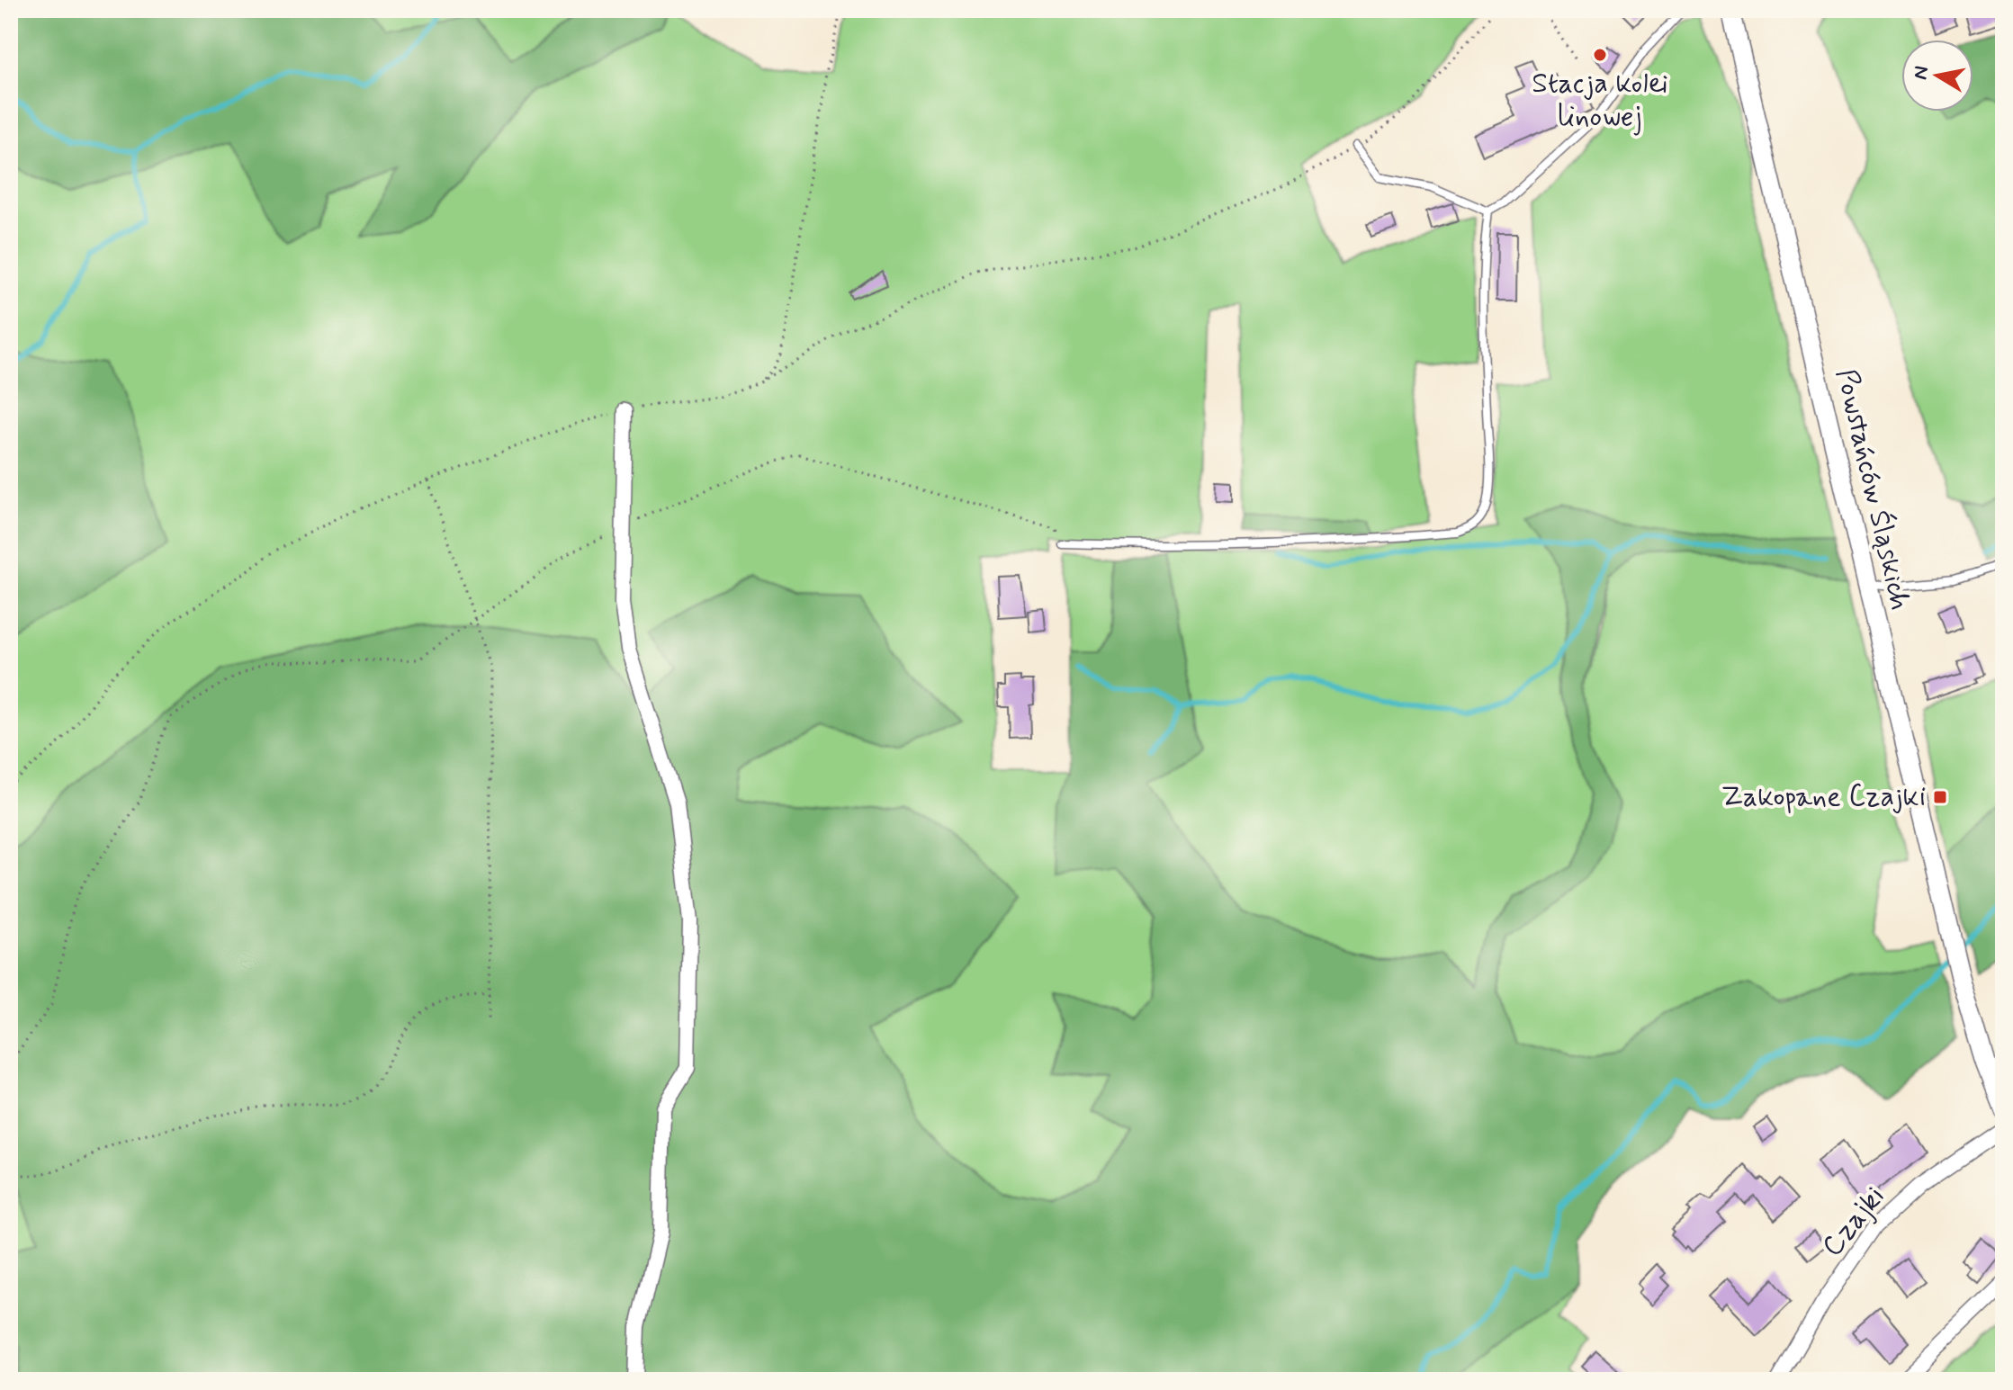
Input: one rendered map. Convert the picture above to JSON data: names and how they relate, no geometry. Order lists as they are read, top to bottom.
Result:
{
  "streets": {
    "street": ["Powstańców Śląskich", "Czajki"]
  },
  "places": {
    "other": ["Stacja kolei linowej"],
    "transit": ["Zakopane Czajki"]
  },
  "north": "left"
}
